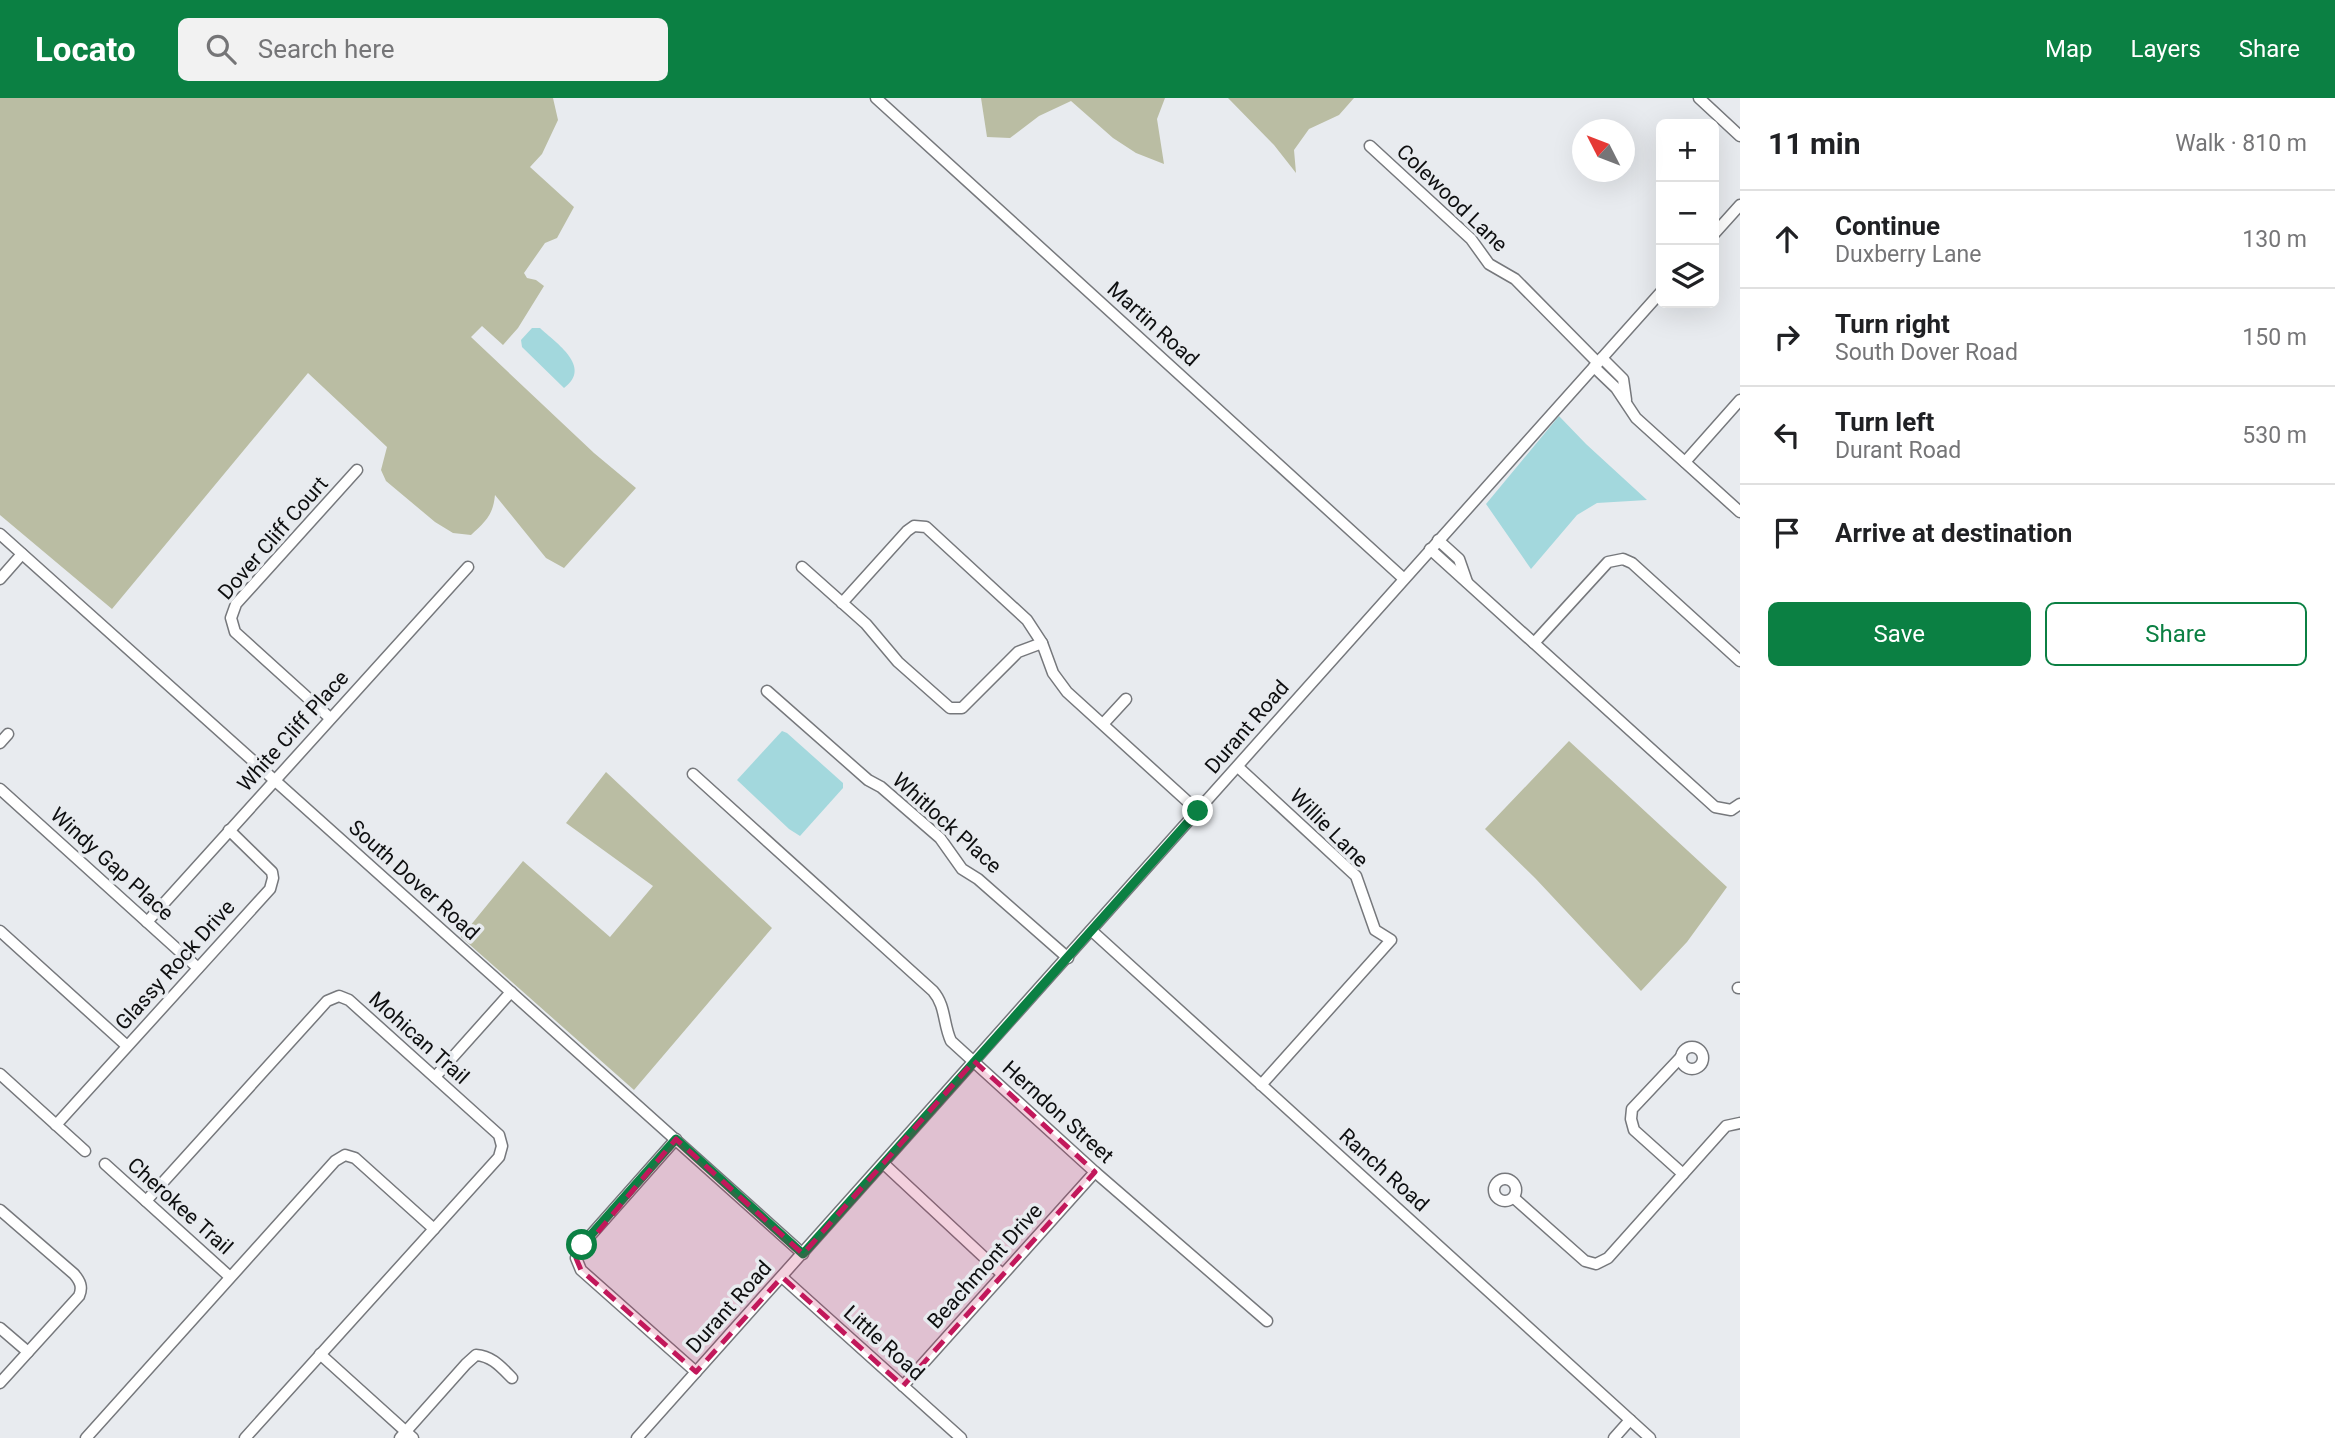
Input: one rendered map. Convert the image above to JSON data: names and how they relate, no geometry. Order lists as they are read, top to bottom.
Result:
{
  "streets": {
    "street": [
      "Colewood Lane",
      "Martin Road",
      "Dover Cliff Court",
      "Durant Road",
      "White Cliff Place",
      "Whitlock Place",
      "Willie Lane",
      "Windy Gap Place",
      "South Dover Road",
      "Glassy Rock Drive",
      "Mohican Trail",
      "Herndon Street",
      "Ranch Road",
      "Cherokee Trail",
      "Beachmont Drive",
      "Little Road"
    ]
  },
  "crossings": [
    ["Colewood Lane", "Durant Road"],
    ["Martin Road", "Durant Road"],
    ["Dover Cliff Court", "White Cliff Place"],
    ["Durant Road", "Whitlock Place"],
    ["Durant Road", "Willie Lane"],
    ["Durant Road", "South Dover Road"],
    ["Durant Road", "Herndon Street"],
    ["Durant Road", "Ranch Road"],
    ["Durant Road", "Little Road"],
    ["White Cliff Place", "Windy Gap Place"],
    ["White Cliff Place", "South Dover Road"],
    ["White Cliff Place", "Glassy Rock Drive"],
    ["Willie Lane", "Ranch Road"],
    ["Windy Gap Place", "Glassy Rock Drive"],
    ["Mohican Trail", "Cherokee Trail"],
    ["Herndon Street", "Beachmont Drive"],
    ["Beachmont Drive", "Little Road"]
  ],
  "north": "top left",
  "page": {
    "header": "Locato",
    "search": "Search here",
    "nav": ["Map", "Layers", "Share"],
    "heading": ["11 min", "Walk · 810 m"],
    "map_buttons": ["+", "−"],
    "list": [
      ["Continue", "Duxberry Lane", "130 m"],
      ["Turn right", "South Dover Road", "150 m"],
      ["Turn left", "Durant Road", "530 m"],
      "Arrive at destination"
    ],
    "buttons": ["Save", "Share"]
  }
}
